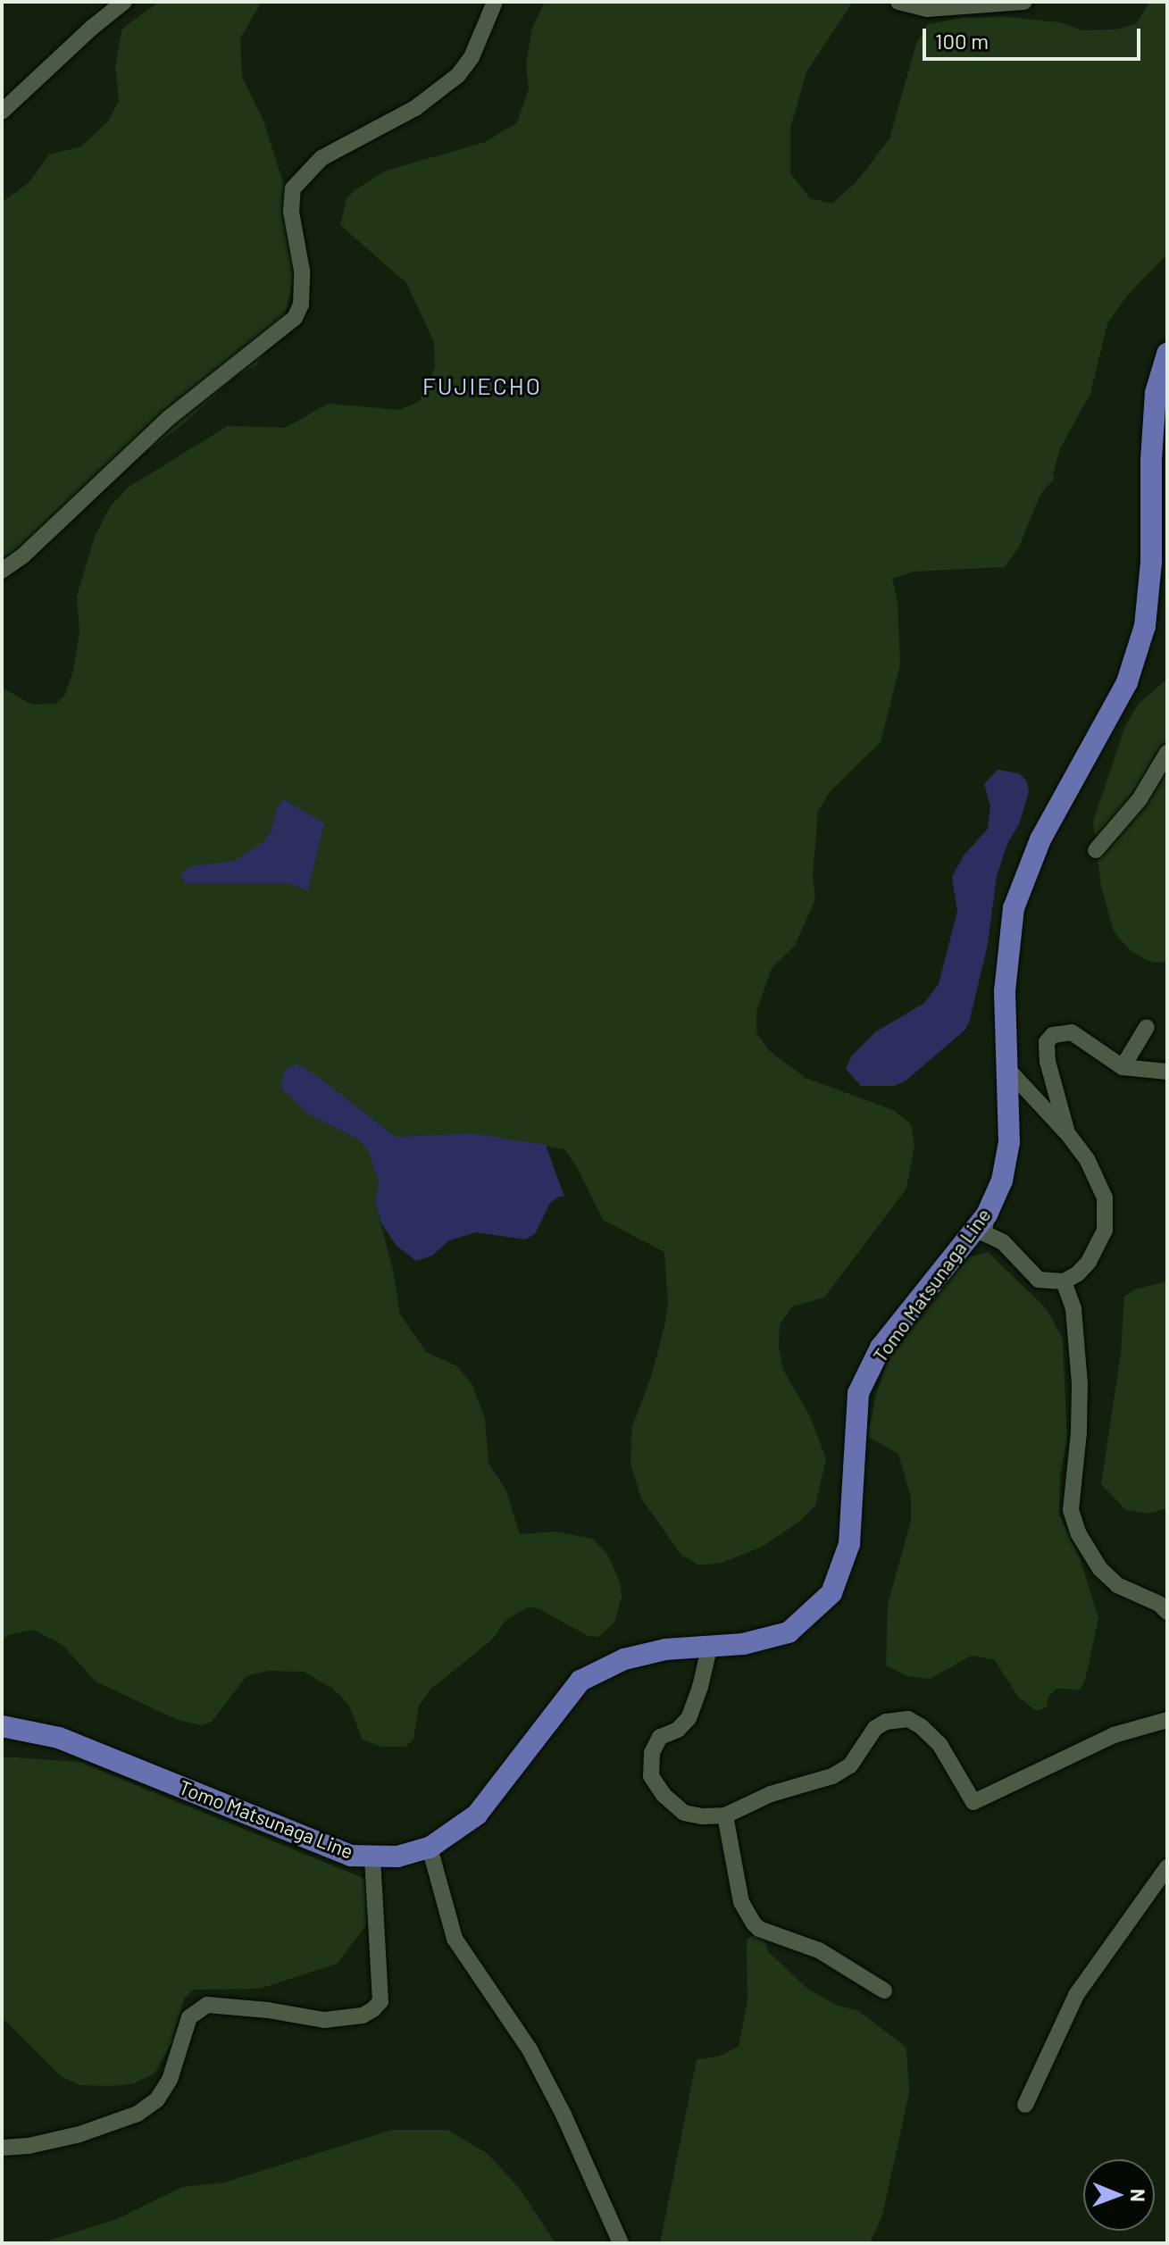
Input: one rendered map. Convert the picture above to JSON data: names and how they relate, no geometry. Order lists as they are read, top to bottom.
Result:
{
  "streets": {
    "main road": ["Tomo Matsunaga Line"]
  },
  "districts": ["FUJIECHO"],
  "scale_bar": "100 m",
  "north": "right"
}
